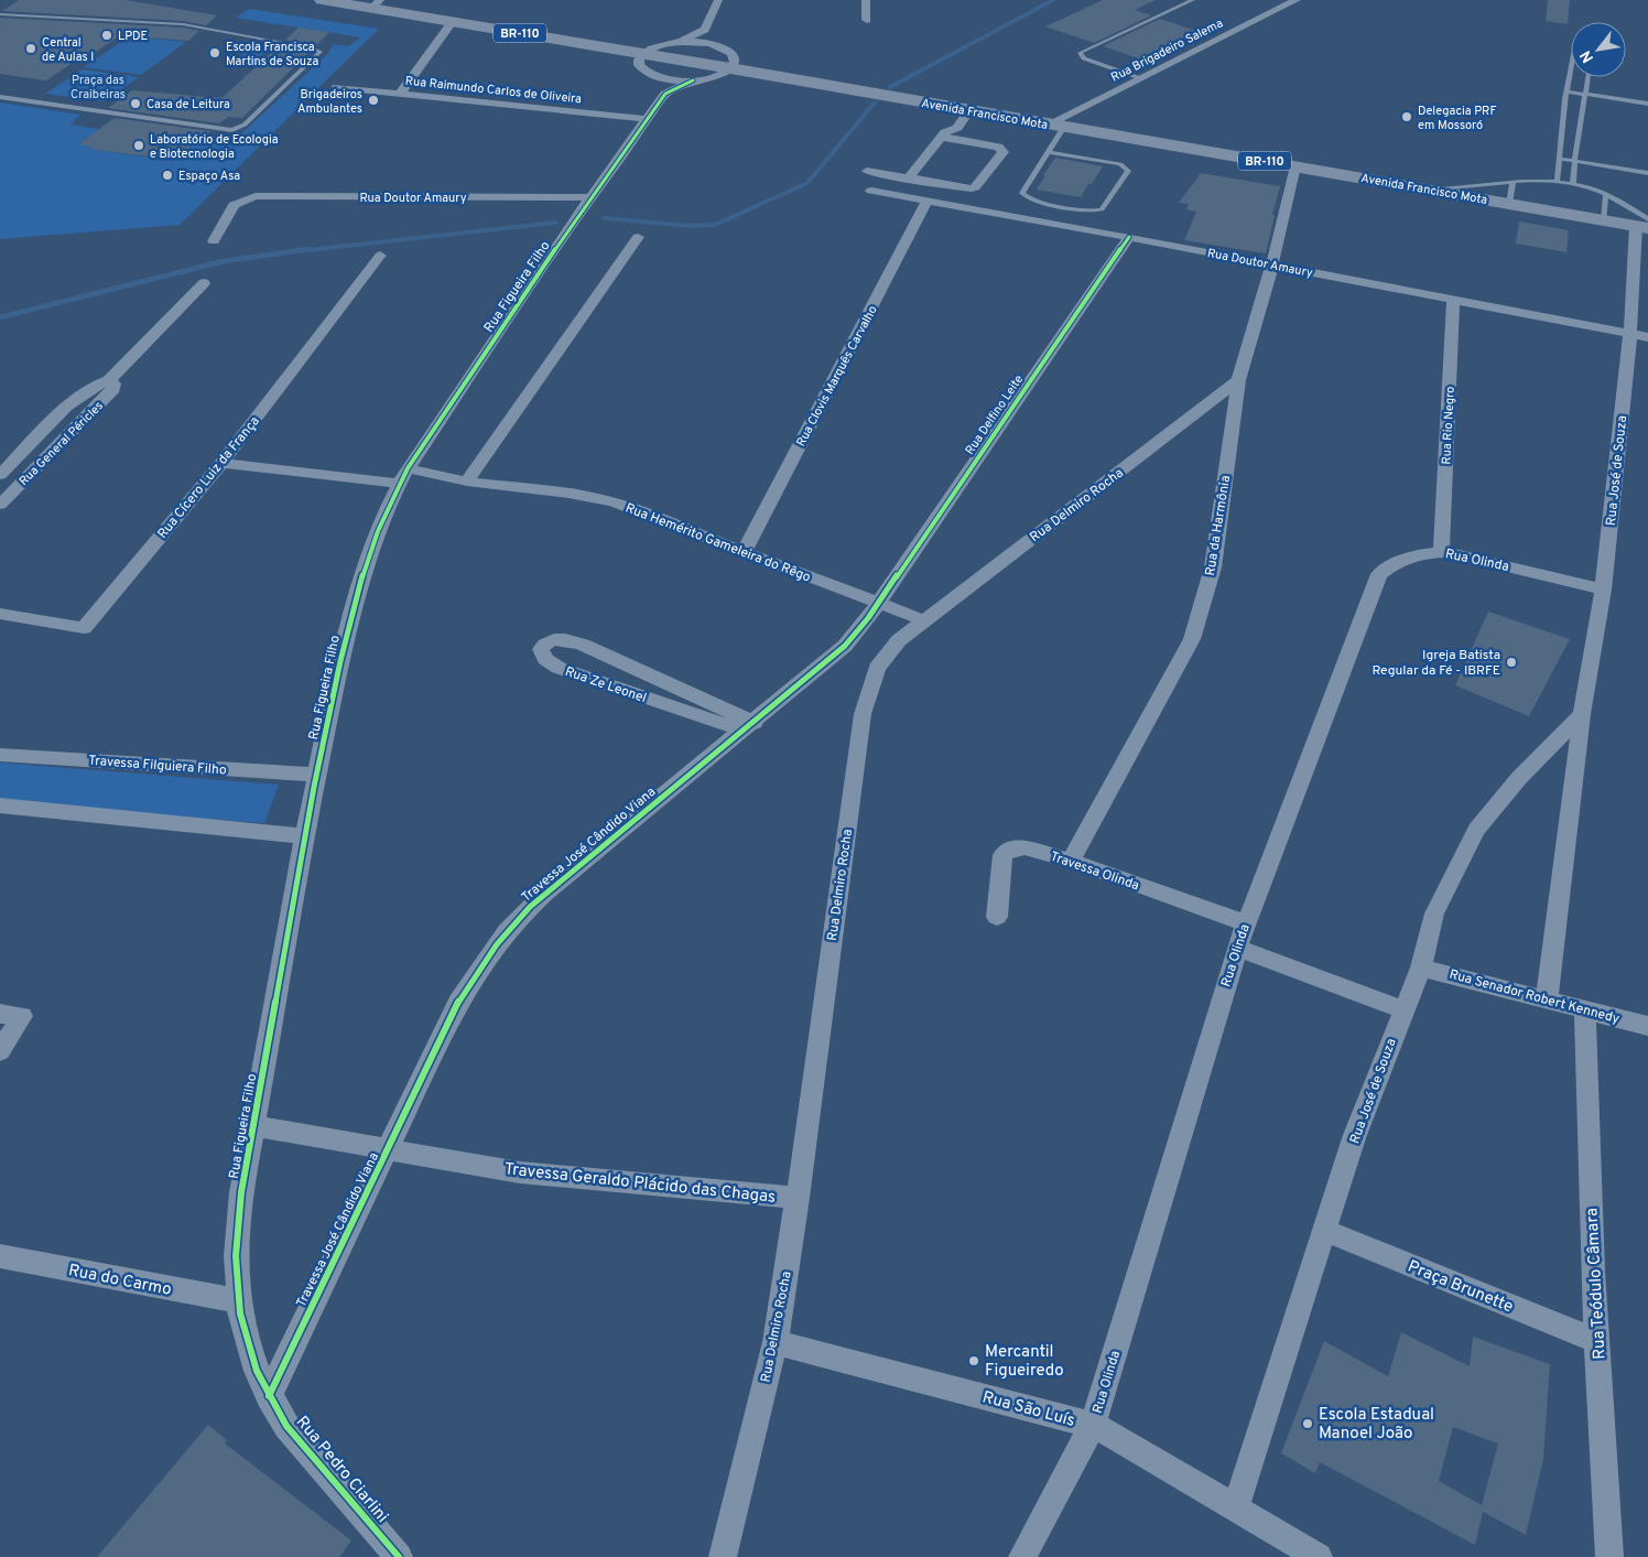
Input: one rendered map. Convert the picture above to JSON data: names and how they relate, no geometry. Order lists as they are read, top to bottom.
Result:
{
  "streets": {
    "main road": ["BR-110", "Avenida Francisco Mota"],
    "street": [
      "Rua Brigadeiro Salema",
      "Rua Raimundo Carlos de Oliveira",
      "Rua Doutor Amaury",
      "Rua Figueira Filho",
      "Rua Clovis Marquês Carvalho",
      "Rua Delfino Leite",
      "Rua Rio Negro",
      "Rua General Péricles",
      "Rua José de Souza",
      "Rua Cícero Luiz da França",
      "Rua Delmiro Rocha",
      "Rua da Harmônia",
      "Rua Hemérito Gameleira do Rêgo",
      "Rua Olinda",
      "Rua Ze Leonel",
      "Travessa Filguiera Filho",
      "Travessa José Cândido Viana",
      "Travessa Olinda",
      "Rua Senador Robert Kennedy",
      "Travessa Geraldo Plácido das Chagas",
      "Rua do Carmo",
      "Rua Teódulo Câmara",
      "Praça Brunette",
      "Rua São Luís",
      "Rua Pedro Ciarlini"
    ]
  },
  "crossings": [
    ["Rua Brigadeiro Salema", "Avenida Francisco Mota"],
    ["Rua Raimundo Carlos de Oliveira", "Rua Figueira Filho"],
    ["Avenida Francisco Mota", "Rua José de Souza"],
    ["Avenida Francisco Mota", "Rua da Harmônia"],
    ["Rua Doutor Amaury", "Rua Figueira Filho"],
    ["Rua Doutor Amaury", "Rua Clovis Marquês Carvalho"],
    ["Rua Doutor Amaury", "Rua Delfino Leite"],
    ["Rua Doutor Amaury", "Rua Rio Negro"],
    ["Rua Doutor Amaury", "Rua José de Souza"],
    ["Rua Doutor Amaury", "Rua da Harmônia"],
    ["Rua Figueira Filho", "Rua Hemérito Gameleira do Rêgo"],
    ["Rua Figueira Filho", "Travessa Filguiera Filho"],
    ["Rua Figueira Filho", "Travessa José Cândido Viana"],
    ["Rua Figueira Filho", "Travessa Geraldo Plácido das Chagas"],
    ["Rua Figueira Filho", "Rua do Carmo"],
    ["Rua Figueira Filho", "Rua Pedro Ciarlini"],
    ["Rua Clovis Marquês Carvalho", "Rua Hemérito Gameleira do Rêgo"],
    ["Rua Delfino Leite", "Rua Hemérito Gameleira do Rêgo"],
    ["Rua Delfino Leite", "Travessa José Cândido Viana"],
    ["Rua Rio Negro", "Rua Olinda"],
    ["Rua José de Souza", "Rua Olinda"],
    ["Rua José de Souza", "Rua Senador Robert Kennedy"],
    ["Rua José de Souza", "Praça Brunette"],
    ["Rua José de Souza", "Rua São Luís"],
    ["Rua Cícero Luiz da França", "Rua Hemérito Gameleira do Rêgo"],
    ["Rua Delmiro Rocha", "Rua da Harmônia"],
    ["Rua Delmiro Rocha", "Rua Hemérito Gameleira do Rêgo"],
    ["Rua Delmiro Rocha", "Travessa Geraldo Plácido das Chagas"],
    ["Rua Delmiro Rocha", "Rua São Luís"],
    ["Rua da Harmônia", "Travessa Olinda"],
    ["Rua Hemérito Gameleira do Rêgo", "Travessa José Cândido Viana"],
    ["Rua Olinda", "Travessa Olinda"],
    ["Rua Olinda", "Rua São Luís"],
    ["Rua Ze Leonel", "Travessa José Cândido Viana"],
    ["Travessa José Cândido Viana", "Travessa Geraldo Plácido das Chagas"],
    ["Travessa José Cândido Viana", "Rua Pedro Ciarlini"],
    ["Rua Senador Robert Kennedy", "Rua Teódulo Câmara"],
    ["Rua Teódulo Câmara", "Praça Brunette"]
  ],
  "parks": ["Praça das Craibeiras"],
  "places": [
    "LPDE",
    "Central de Aulas I",
    "Escola Francisca Martins de Souza",
    "Brigadeiros Ambulantes",
    "Casa de Leitura",
    "Delegacia PRF em Mossoró",
    "Laboratório de Ecologia e Biotecnologia",
    "Espaço Asa",
    "Igreja Batista Regular da Fé - IBRFE",
    "Mercantil Figueiredo",
    "Escola Estadual Manoel João"
  ],
  "north": "bottom left"
}
